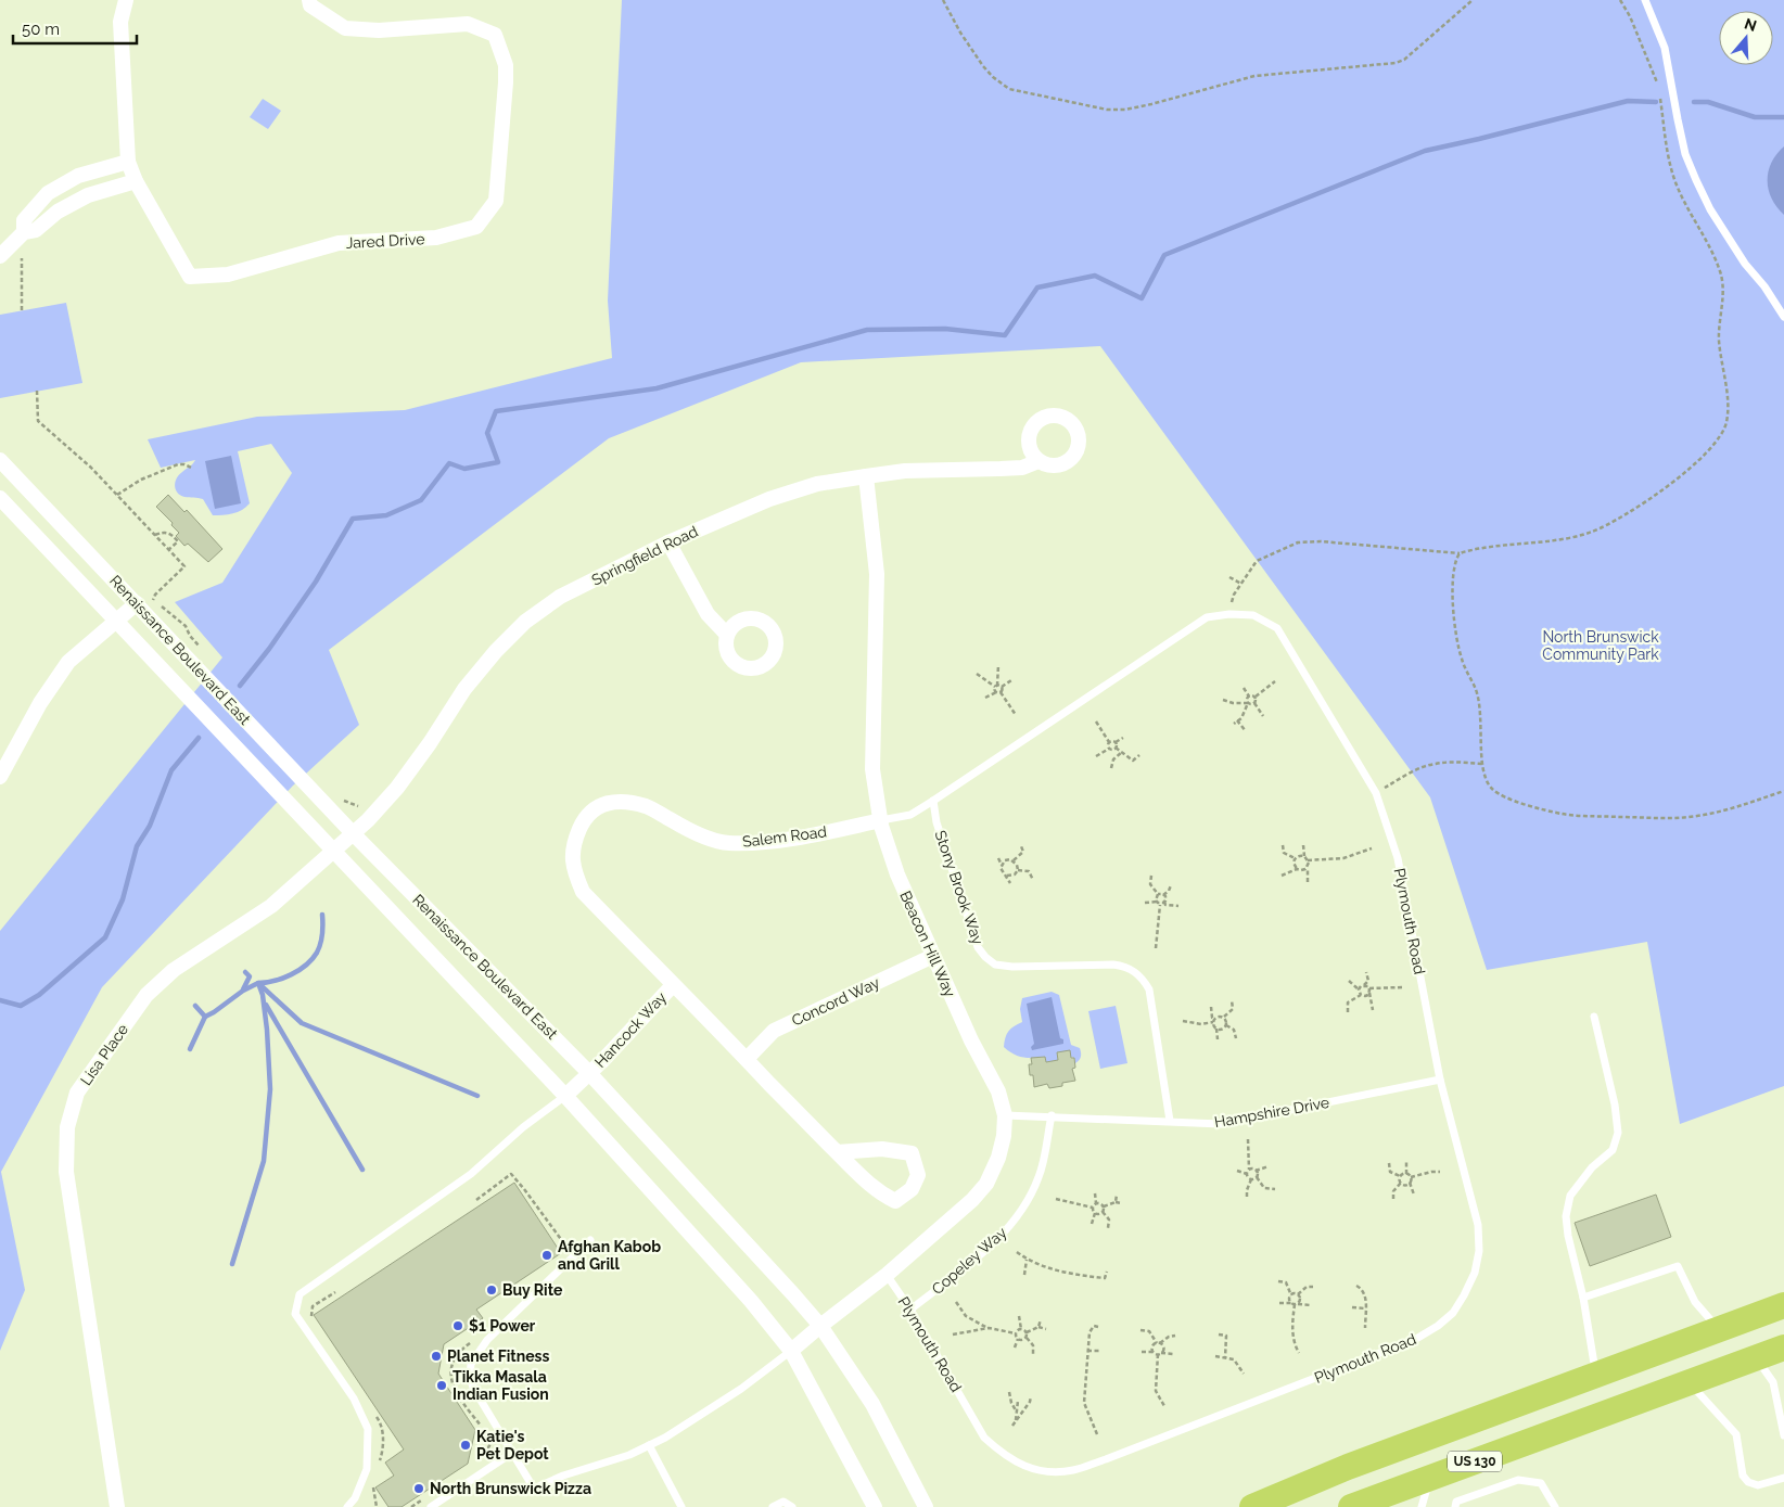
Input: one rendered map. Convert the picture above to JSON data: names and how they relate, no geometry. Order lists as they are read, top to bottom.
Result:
{
  "streets": {
    "highway": ["US 130"],
    "street": [
      "Jared Drive",
      "Springfield Road",
      "Renaissance Boulevard East",
      "Salem Road",
      "Beacon Hill Way",
      "Concord Way",
      "Hancock Way",
      "Lisa Place"
    ],
    "lane": [
      "Stony Brook Way",
      "Plymouth Road",
      "Hampshire Drive",
      "Copeley Way"
    ]
  },
  "crossings": [
    ["Springfield Road", "Renaissance Boulevard East"],
    ["Springfield Road", "Beacon Hill Way"],
    ["Springfield Road", "Lisa Place"],
    ["Renaissance Boulevard East", "Beacon Hill Way"],
    ["Renaissance Boulevard East", "Hancock Way"],
    ["Renaissance Boulevard East", "Lisa Place"],
    ["Salem Road", "Stony Brook Way"],
    ["Salem Road", "Plymouth Road"],
    ["Salem Road", "Beacon Hill Way"],
    ["Salem Road", "Concord Way"],
    ["Salem Road", "Hancock Way"],
    ["Stony Brook Way", "Hampshire Drive"],
    ["Plymouth Road", "Beacon Hill Way"],
    ["Plymouth Road", "Hampshire Drive"],
    ["Plymouth Road", "Copeley Way"],
    ["Beacon Hill Way", "Concord Way"],
    ["Beacon Hill Way", "Hampshire Drive"],
    ["Hampshire Drive", "Copeley Way"]
  ],
  "parks": ["North Brunswick Community Park"],
  "places": [
    "Afghan Kabob and Grill",
    "Buy Rite",
    "$1 Power",
    "Planet Fitness",
    "Tikka Masala Indian Fusion",
    "Katie's Pet Depot",
    "North Brunswick Pizza"
  ],
  "scale_bar": "50 m",
  "north": "top"
}
